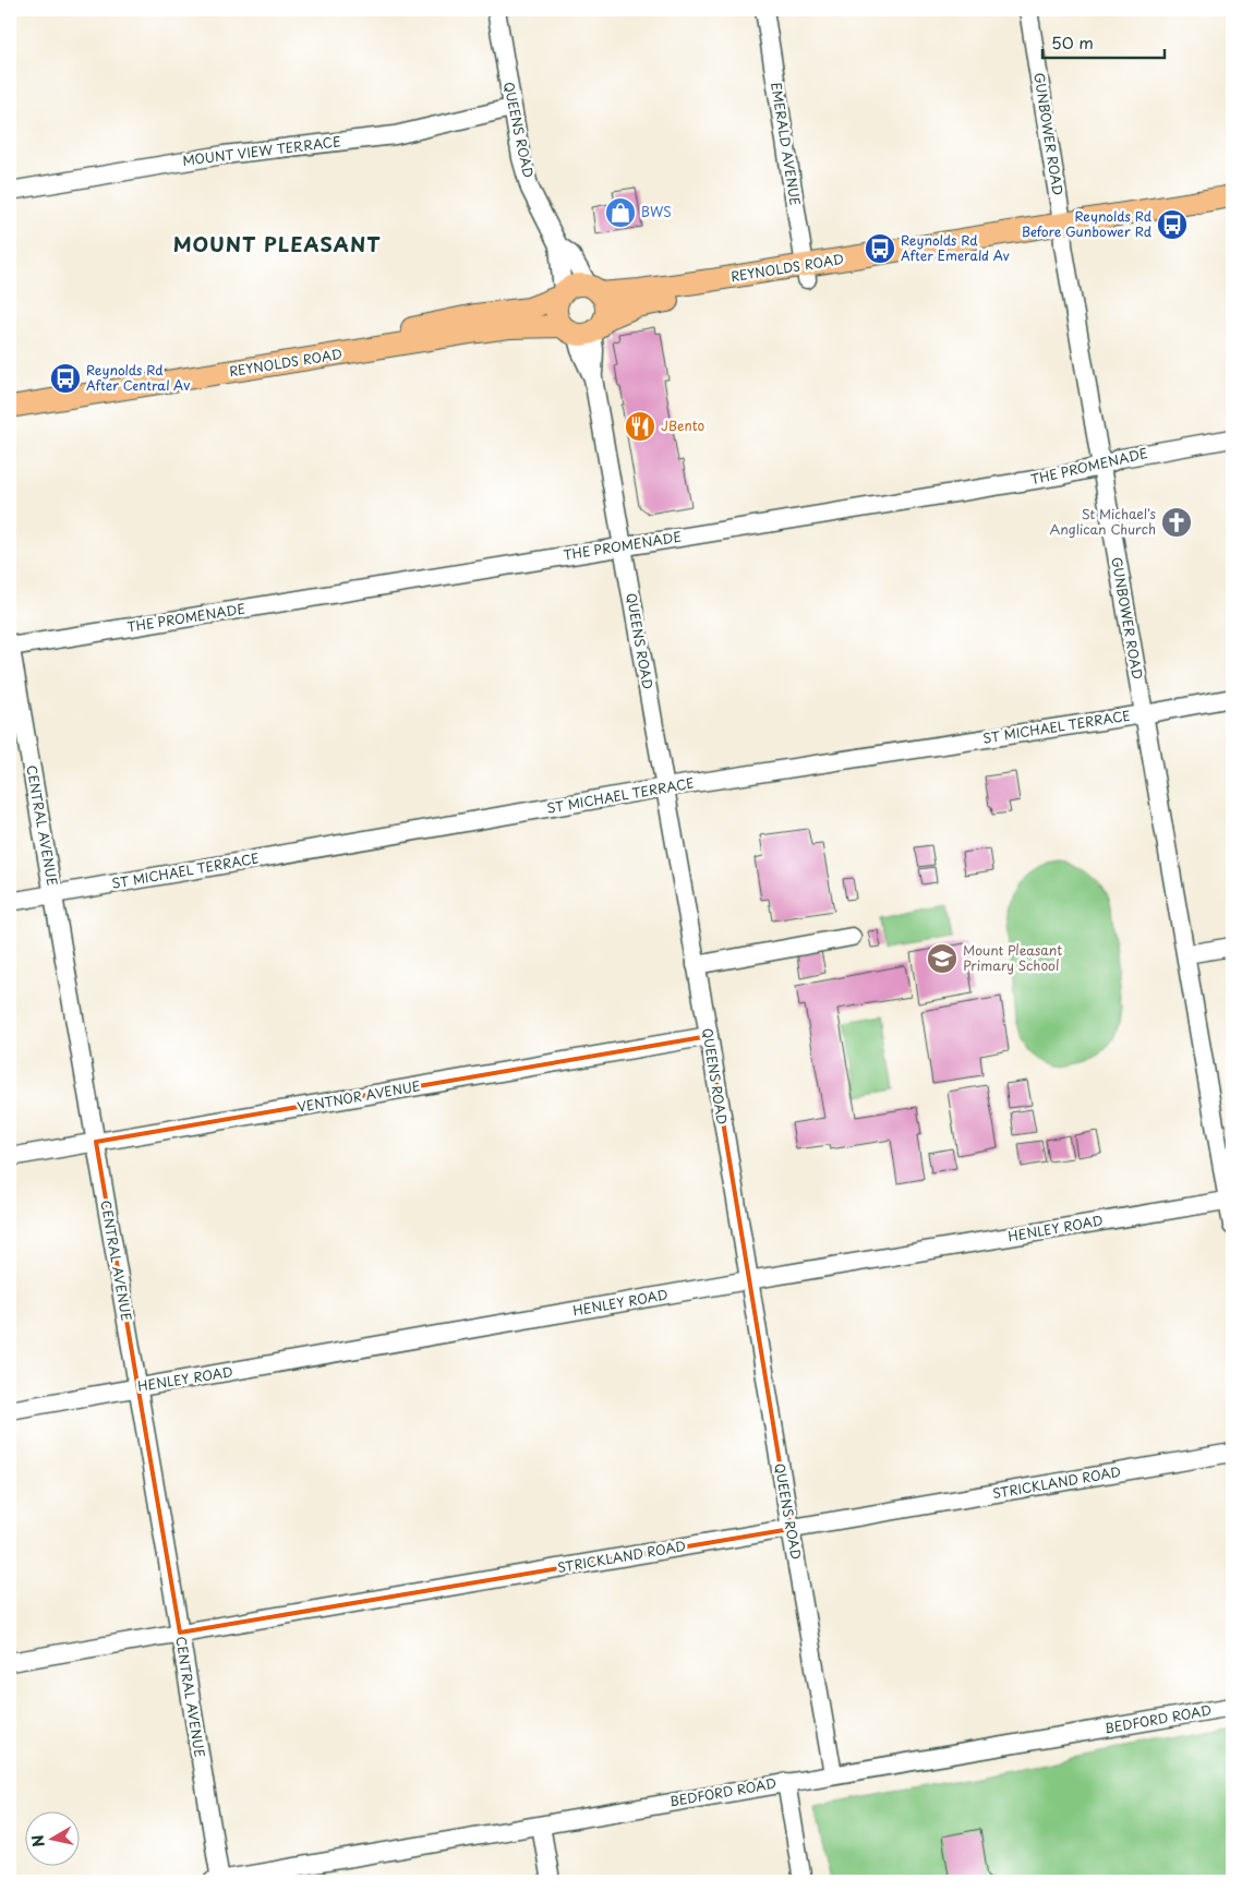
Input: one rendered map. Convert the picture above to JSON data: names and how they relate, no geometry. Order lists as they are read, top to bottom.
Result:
{
  "streets": {
    "main road": ["REYNOLDS ROAD"],
    "street": [
      "QUEENS ROAD",
      "GUNBOWER ROAD",
      "EMERALD AVENUE",
      "MOUNT VIEW TERRACE",
      "THE PROMENADE",
      "ST MICHAEL TERRACE",
      "CENTRAL AVENUE",
      "VENTNOR AVENUE",
      "HENLEY ROAD",
      "STRICKLAND ROAD",
      "BEDFORD ROAD"
    ]
  },
  "crossings": [
    ["QUEENS ROAD", "MOUNT VIEW TERRACE"],
    ["QUEENS ROAD", "REYNOLDS ROAD"],
    ["QUEENS ROAD", "THE PROMENADE"],
    ["QUEENS ROAD", "ST MICHAEL TERRACE"],
    ["QUEENS ROAD", "VENTNOR AVENUE"],
    ["QUEENS ROAD", "HENLEY ROAD"],
    ["QUEENS ROAD", "STRICKLAND ROAD"],
    ["QUEENS ROAD", "BEDFORD ROAD"],
    ["GUNBOWER ROAD", "REYNOLDS ROAD"],
    ["GUNBOWER ROAD", "THE PROMENADE"],
    ["GUNBOWER ROAD", "ST MICHAEL TERRACE"],
    ["GUNBOWER ROAD", "HENLEY ROAD"],
    ["EMERALD AVENUE", "REYNOLDS ROAD"],
    ["THE PROMENADE", "CENTRAL AVENUE"],
    ["ST MICHAEL TERRACE", "CENTRAL AVENUE"],
    ["CENTRAL AVENUE", "VENTNOR AVENUE"],
    ["CENTRAL AVENUE", "HENLEY ROAD"],
    ["CENTRAL AVENUE", "STRICKLAND ROAD"],
    ["CENTRAL AVENUE", "BEDFORD ROAD"]
  ],
  "districts": ["MOUNT PLEASANT"],
  "places": {
    "shop": ["BWS"],
    "bus stop": ["Reynolds Rd Before Gunbower Rd", "Reynolds Rd After Emerald Av", "Reynolds Rd After Central Av"],
    "restaurant": ["JBento"],
    "church": ["St Michael's Anglican Church"],
    "school or university": ["Mount Pleasant Primary School"]
  },
  "scale_bar": "50 m",
  "north": "left"
}
